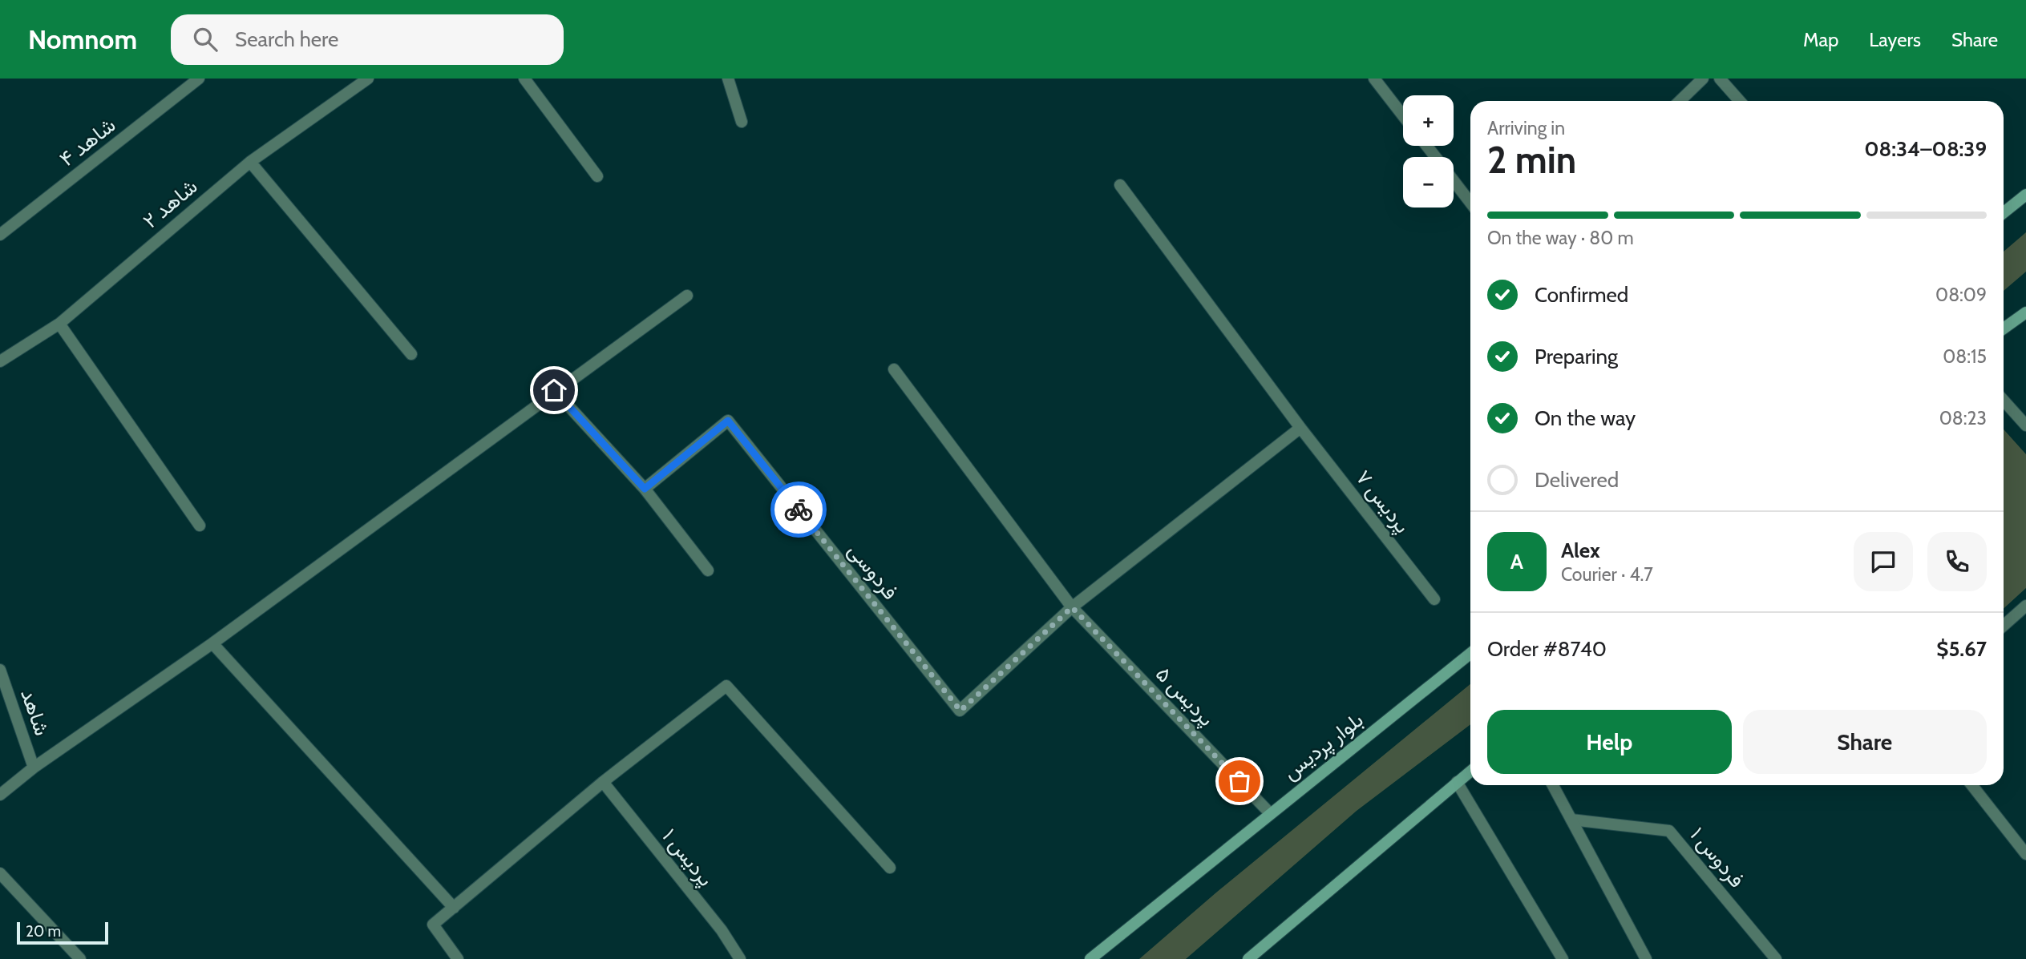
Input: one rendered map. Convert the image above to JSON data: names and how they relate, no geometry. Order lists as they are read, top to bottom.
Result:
{
  "streets": {
    "main road": ["بلوار پردیس"],
    "street": [
      "شاهد ۴",
      "شاهد ۲",
      "پردیس ۷",
      "فردوسی",
      "پردیس ۵",
      "شاهد",
      "پردیس ۱",
      "فردوس ۱"
    ]
  },
  "crossings": [
    ["فردوسی", "پردیس ۵"],
    ["پردیس ۵", "بلوار پردیس"]
  ],
  "scale_bar": "20 m",
  "page": {
    "header": "Nomnom",
    "search": "Search here",
    "nav": ["Map", "Layers", "Share"],
    "map_buttons": ["+", "−"],
    "heading": ["2 min", "Arriving in", "08:34–08:39"],
    "panel": [
      "Alex",
      "Courier · 4.7",
      "Order #8740",
      "$5.67"
    ],
    "bar": "On the way · 80 m",
    "list": [
      ["Confirmed", "08:09"],
      ["Preparing", "08:15"],
      ["On the way", "08:23"],
      "Delivered"
    ],
    "round": "A",
    "buttons": ["Help", "Share"],
    "scale": "20 m"
  }
}
